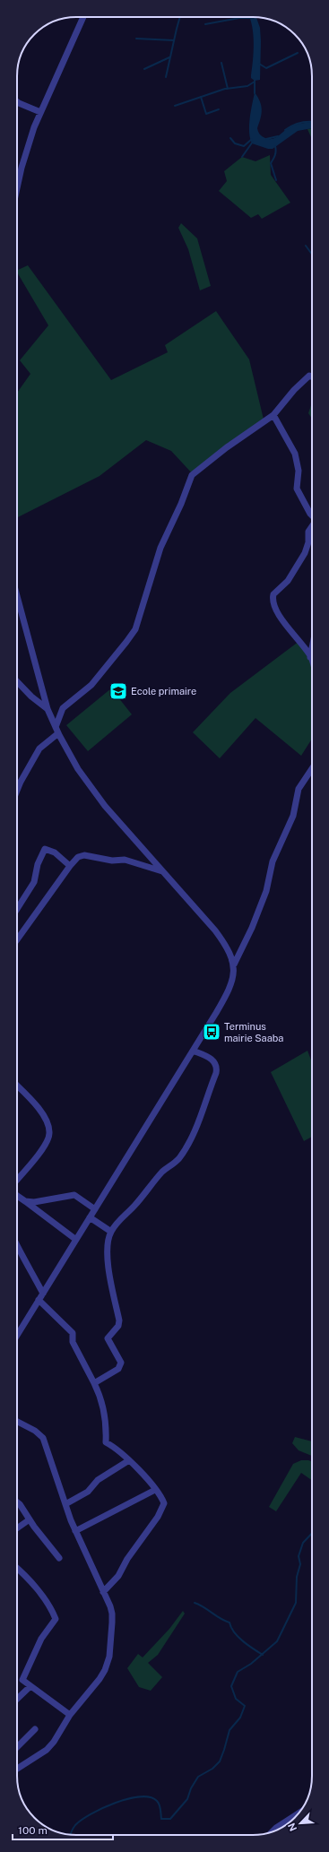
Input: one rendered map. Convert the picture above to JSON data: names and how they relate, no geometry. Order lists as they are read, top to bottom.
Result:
{
  "places": {
    "school or university": ["Ecole primaire"],
    "bus stop": ["Terminus mairie Saaba"]
  },
  "scale_bar": "100 m",
  "north": "bottom left"
}
